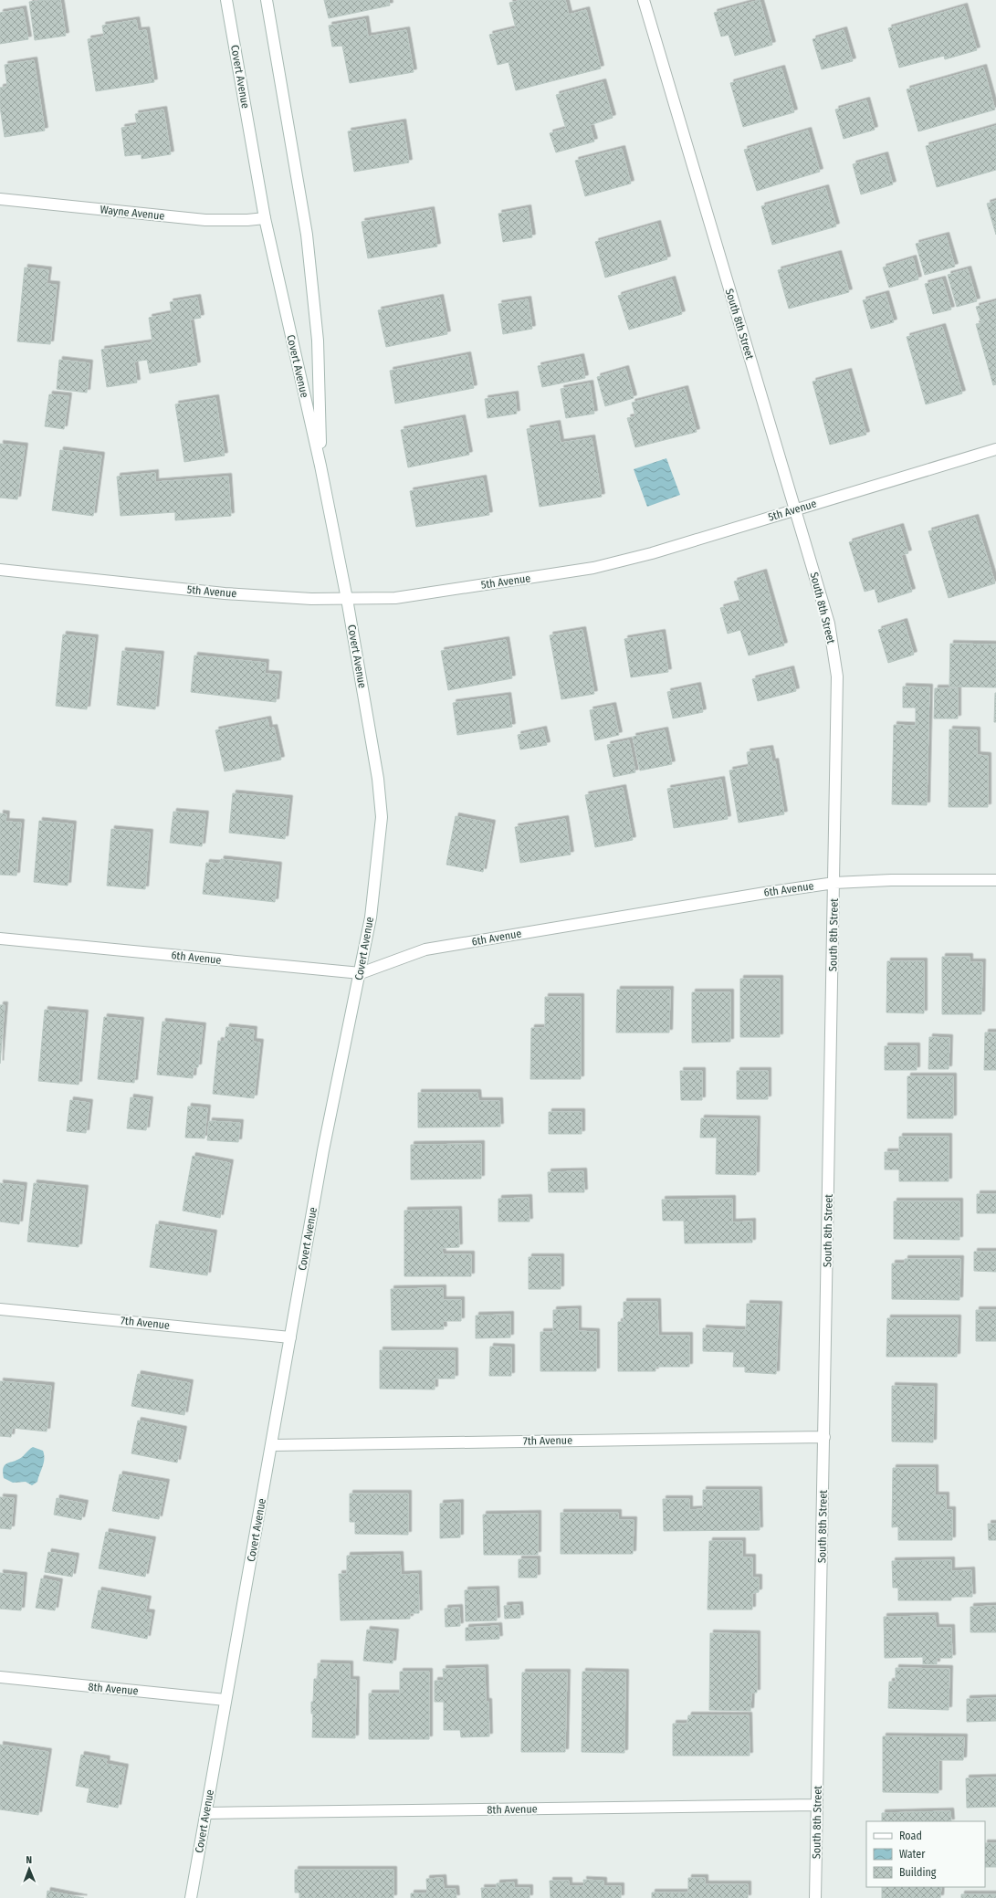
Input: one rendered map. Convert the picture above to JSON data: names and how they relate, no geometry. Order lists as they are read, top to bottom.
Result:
{
  "streets": {
    "street": [
      "Covert Avenue",
      "Wayne Avenue",
      "South 8th Street",
      "5th Avenue",
      "6th Avenue",
      "7th Avenue",
      "8th Avenue"
    ]
  },
  "crossings": [
    ["Covert Avenue", "Wayne Avenue"],
    ["Covert Avenue", "5th Avenue"],
    ["Covert Avenue", "6th Avenue"],
    ["Covert Avenue", "7th Avenue"],
    ["Covert Avenue", "8th Avenue"],
    ["South 8th Street", "5th Avenue"],
    ["South 8th Street", "6th Avenue"],
    ["South 8th Street", "7th Avenue"],
    ["South 8th Street", "8th Avenue"]
  ],
  "legend": ["Road", "Water", "Building"],
  "north": "top"
}
